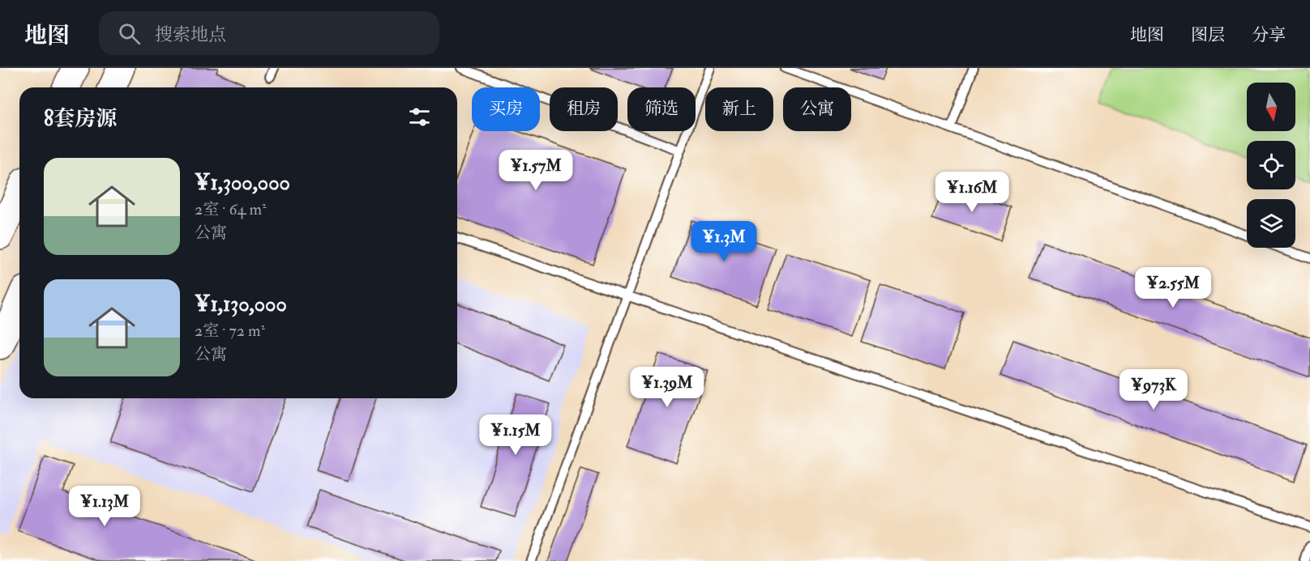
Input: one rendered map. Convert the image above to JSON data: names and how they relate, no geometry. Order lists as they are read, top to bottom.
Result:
{
  "north": "bottom",
  "page": {
    "header": "地图",
    "search": "搜索地点",
    "nav": ["地图", "图层", "分享"],
    "chip": [
      "买房",
      "租房",
      "筛选",
      "新上",
      "公寓"
    ],
    "heading": "8套房源",
    "list": [
      {
        "name": "¥1,300,000",
        "note": "2室 · 64 m² · 公寓"
      },
      {
        "name": "¥1,130,000",
        "note": "2室 · 72 m² · 公寓"
      }
    ],
    "price": [
      "¥1.57M",
      "¥1.16M",
      "¥1.3M",
      "¥2.55M",
      "¥1.39M",
      "¥973K",
      "¥1.15M",
      "¥1.13M"
    ]
  }
}
